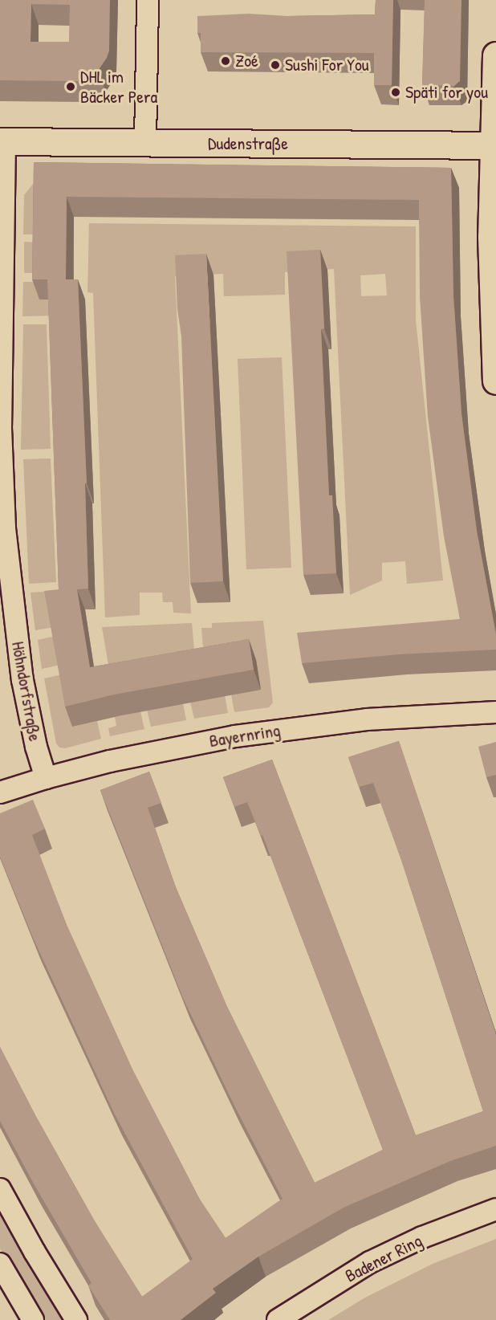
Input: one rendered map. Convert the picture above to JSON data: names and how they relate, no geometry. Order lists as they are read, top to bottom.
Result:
{
  "streets": {
    "main road": ["Dudenstraße"],
    "street": ["Höhndorfstraße", "Bayernring", "Badener Ring"]
  },
  "crossings": [
    ["Dudenstraße", "Höhndorfstraße"],
    ["Höhndorfstraße", "Bayernring"]
  ],
  "places": [
    "Zoé",
    "Sushi For You",
    "DHL im Bäcker Pera",
    "Späti for you"
  ]
}
